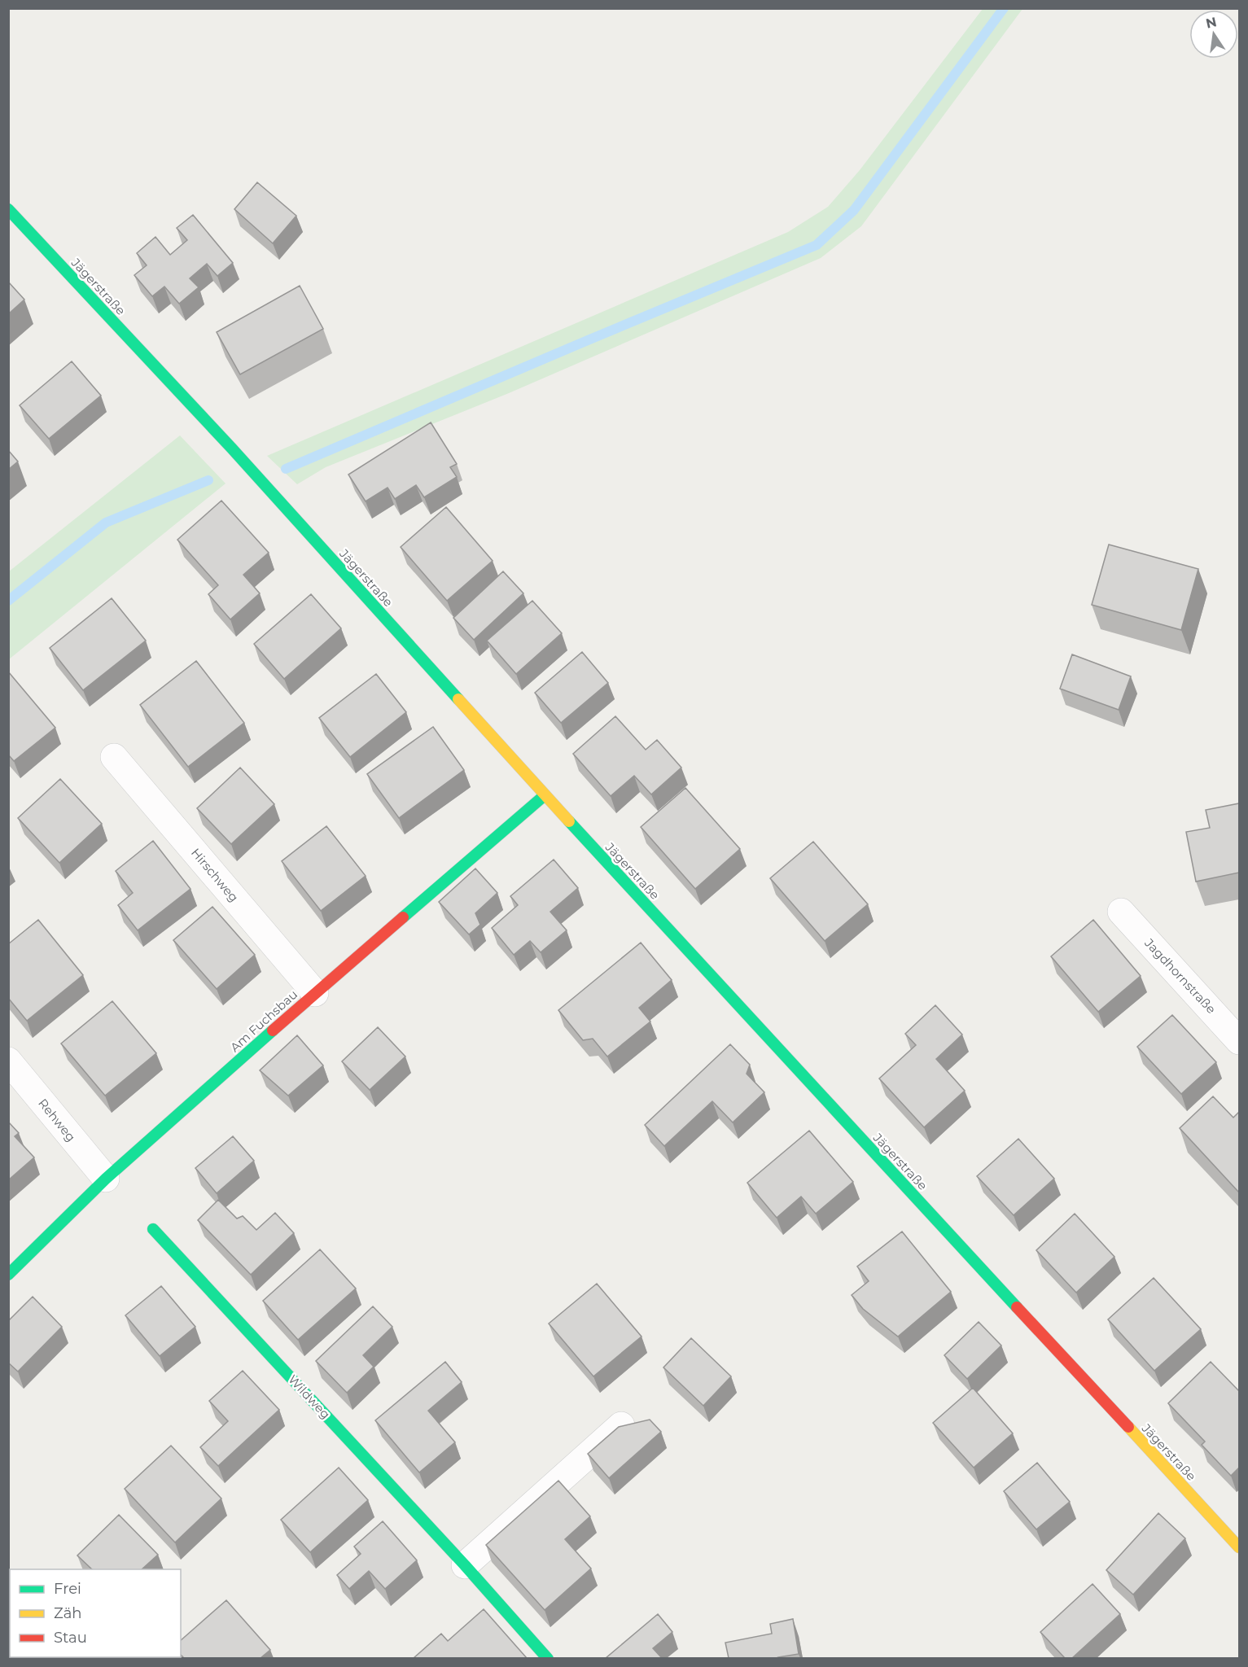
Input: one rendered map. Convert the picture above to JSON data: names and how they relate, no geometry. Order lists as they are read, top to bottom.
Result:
{
  "streets": {
    "street": [
      "Jägerstraße",
      "Hirschweg",
      "Jagdhornstraße",
      "Am Fuchsbau",
      "Rehweg",
      "Wildweg"
    ]
  },
  "crossings": [
    ["Jägerstraße", "Am Fuchsbau"],
    ["Hirschweg", "Am Fuchsbau"],
    ["Am Fuchsbau", "Rehweg"]
  ],
  "legend": ["Frei", "Zäh", "Stau"],
  "north": "top"
}
